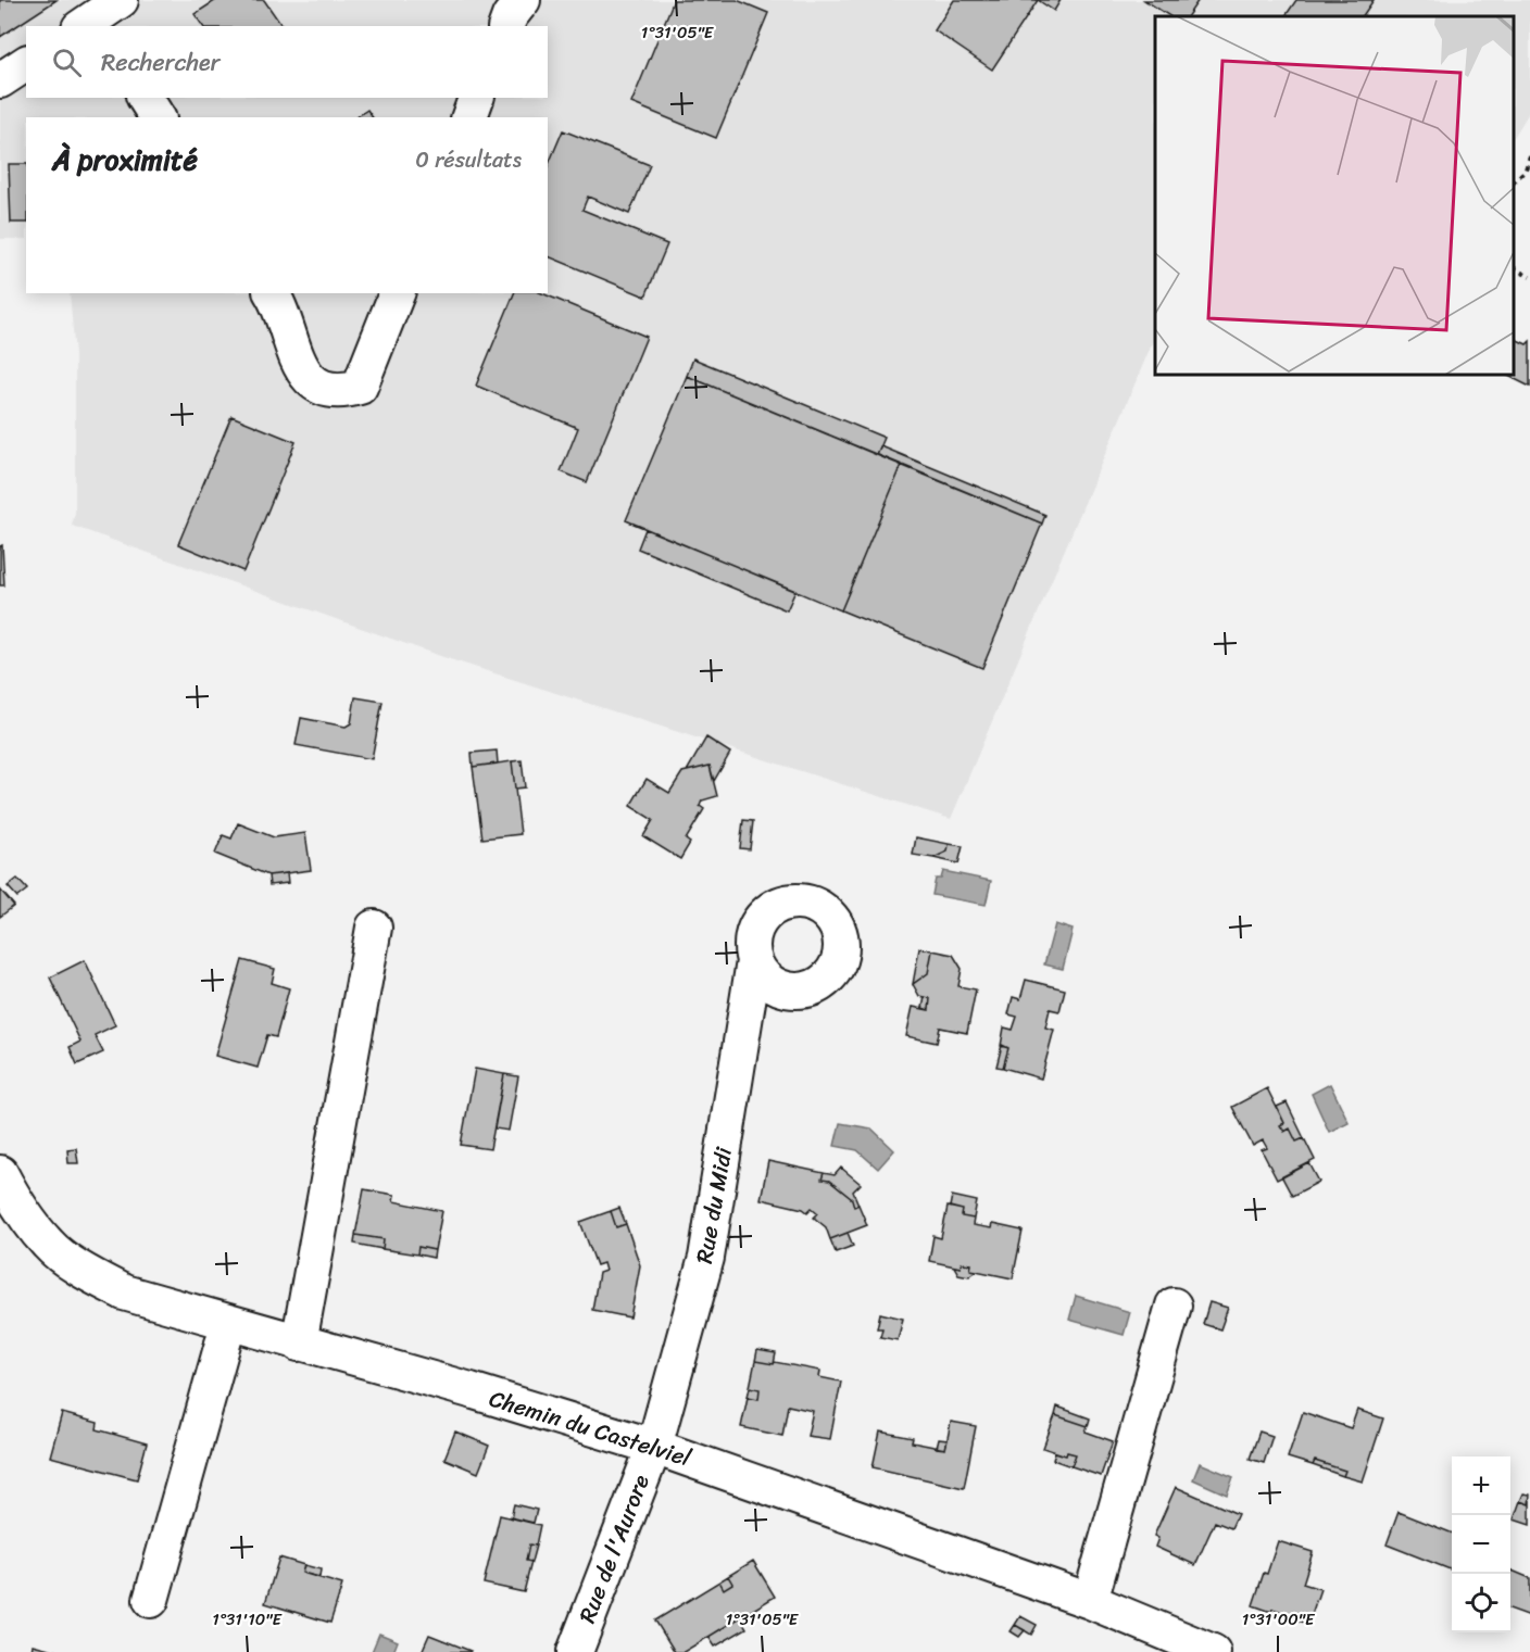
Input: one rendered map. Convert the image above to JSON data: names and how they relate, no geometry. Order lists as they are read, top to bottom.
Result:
{
  "streets": {
    "street": ["Rue du Midi", "Chemin du Castelviel", "Rue de l'Aurore"]
  },
  "crossings": [
    ["Rue du Midi", "Chemin du Castelviel"],
    ["Rue du Midi", "Rue de l'Aurore"],
    ["Chemin du Castelviel", "Rue de l'Aurore"]
  ],
  "page": {
    "search": "Rechercher",
    "heading": ["À proximité", "0 résultats"],
    "map_buttons": ["+", "−"]
  },
  "coordinates": ["1°31'05\"E", "1°31'10\"E", "1°31'00\"E"]
}
